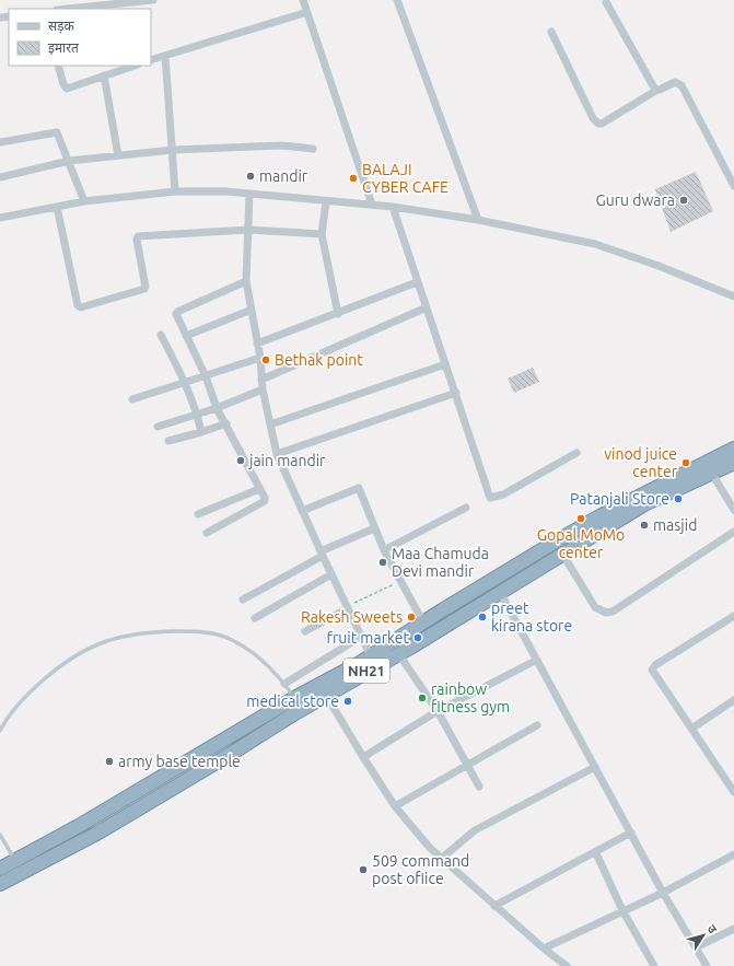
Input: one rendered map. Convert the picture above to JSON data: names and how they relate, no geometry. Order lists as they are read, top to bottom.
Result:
{
  "streets": {
    "highway": ["NH21"]
  },
  "places": [
    "mandir",
    "BALAJI CYBER CAFE",
    "Guru dwara",
    "Bethak point",
    "jain mandir",
    "vinod juice center",
    "Patanjali Store",
    "Gopal MoMo center",
    "masjid",
    "Maa Chamuda Devi mandir",
    "Rakesh Sweets",
    "preet kirana store",
    "fruit market",
    "rainbow fitness gym",
    "medical store",
    "army base temple",
    "509 command post ofiice"
  ],
  "legend": ["सड़क", "इमारत"],
  "north": "top right"
}
